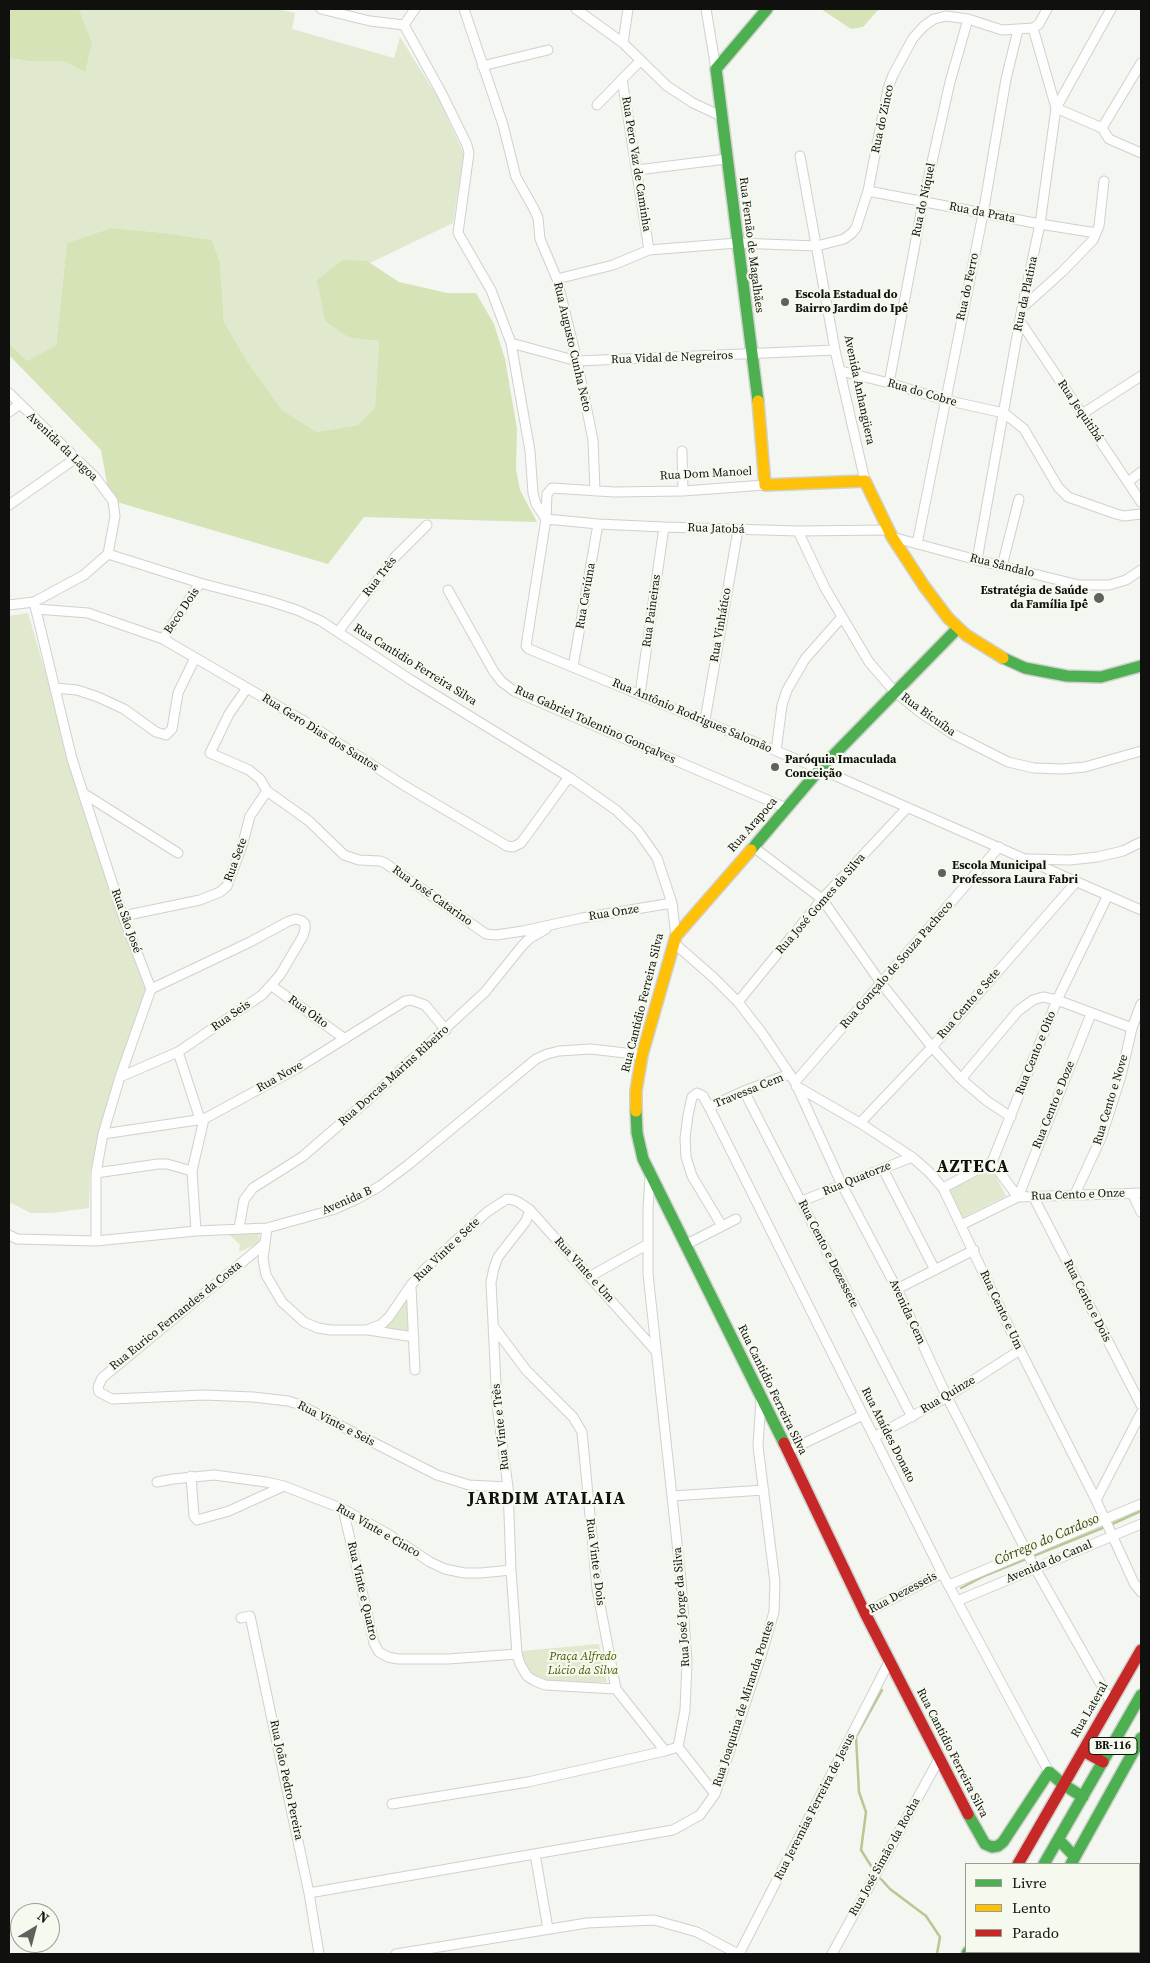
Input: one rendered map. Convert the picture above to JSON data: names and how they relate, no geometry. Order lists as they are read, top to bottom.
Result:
{
  "streets": {
    "main road": [
      "Rua Fernão de Magalhães",
      "Avenida Anhangüera",
      "Rua Dom Manoel",
      "Rua Cantidio Ferreira Silva",
      "Rua Arapoca",
      "Rua Ataídes Donato",
      "Rua Lateral",
      "BR-116"
    ],
    "street": [
      "Rua do Zinco",
      "Rua Pero Vaz de Caminha",
      "Rua do Níquel",
      "Rua da Prata",
      "Rua do Ferro",
      "Rua da Platina",
      "Rua Augusto Cunha Neto",
      "Rua Vidal de Negreiros",
      "Rua do Cobre",
      "Rua Jequitibá",
      "Avenida da Lagoa",
      "Rua Jatobá",
      "Rua Sândalo",
      "Rua Três",
      "Rua Caviúna",
      "Beco Dois",
      "Rua Paineiras",
      "Rua Vinhático",
      "Rua Bicuíba",
      "Rua Antônio Rodrigues Salomão",
      "Rua Gabriel Tolentino Gonçalves",
      "Rua Gero Dias dos Santos",
      "Rua Sete",
      "Rua José Catarino",
      "Rua José Gomes da Silva",
      "Rua Onze",
      "Rua São José",
      "Rua Gonçalo de Souza Pacheco",
      "Rua Cento e Sete",
      "Rua Oito",
      "Rua Seis",
      "Rua Cento e Oito",
      "Rua Dorcas Marins Ribeiro",
      "Rua Nove",
      "Travessa Cem",
      "Rua Cento e Nove",
      "Rua Cento e Doze",
      "Rua Quatorze",
      "Rua Cento e Onze",
      "Avenida B",
      "Rua Vinte e Sete",
      "Rua Cento e Dezessete",
      "Rua Vinte e Um",
      "Rua Cento e Dois",
      "Rua Cento e Um",
      "Avenida Cem",
      "Rua Eurico Fernandes da Costa",
      "Rua Quinze",
      "Rua Vinte e Seis",
      "Rua Vinte e Três",
      "Rua Vinte e Cinco",
      "Rua Vinte e Dois",
      "Avenida do Canal",
      "Rua Vinte e Quatro",
      "Rua Dezesseis",
      "Rua José Jorge da Silva",
      "Rua Joaquina de Miranda Pontes",
      "Rua João Pedro Pereira",
      "Rua Jeremias Ferreira de Jesus",
      "Rua José Simão da Rocha"
    ]
  },
  "crossings": [
    ["Rua do Zinco", "Rua Pero Vaz de Caminha"],
    ["Rua do Zinco", "Rua do Níquel"],
    ["Rua do Zinco", "Rua da Prata"],
    ["Rua do Zinco", "Rua Fernão de Magalhães"],
    ["Rua do Zinco", "Rua do Ferro"],
    ["Rua do Zinco", "Rua da Platina"],
    ["Rua do Zinco", "Rua Augusto Cunha Neto"],
    ["Rua do Zinco", "Avenida Anhangüera"],
    ["Rua do Níquel", "Rua da Prata"],
    ["Rua do Níquel", "Rua do Cobre"],
    ["Rua da Prata", "Rua do Ferro"],
    ["Rua da Prata", "Rua da Platina"],
    ["Rua Fernão de Magalhães", "Rua Vidal de Negreiros"],
    ["Rua Fernão de Magalhães", "Rua Dom Manoel"],
    ["Rua do Ferro", "Rua do Cobre"],
    ["Rua do Ferro", "Rua Sândalo"],
    ["Rua da Platina", "Rua do Cobre"],
    ["Rua da Platina", "Rua Jequitibá"],
    ["Rua da Platina", "Rua Sândalo"],
    ["Rua Augusto Cunha Neto", "Rua Vidal de Negreiros"],
    ["Rua Augusto Cunha Neto", "Rua Dom Manoel"],
    ["Rua Vidal de Negreiros", "Avenida Anhangüera"],
    ["Avenida Anhangüera", "Rua do Cobre"],
    ["Avenida Anhangüera", "Rua Dom Manoel"],
    ["Avenida Anhangüera", "Rua Jatobá"],
    ["Avenida Anhangüera", "Rua Sândalo"],
    ["Avenida Anhangüera", "Rua Arapoca"],
    ["Avenida da Lagoa", "Rua Cantidio Ferreira Silva"],
    ["Rua Dom Manoel", "Rua Antônio Rodrigues Salomão"],
    ["Rua Jatobá", "Rua Sândalo"],
    ["Rua Jatobá", "Rua Caviúna"],
    ["Rua Jatobá", "Rua Paineiras"],
    ["Rua Jatobá", "Rua Vinhático"],
    ["Rua Jatobá", "Rua Bicuíba"],
    ["Rua Jatobá", "Rua Antônio Rodrigues Salomão"],
    ["Rua Três", "Rua Cantidio Ferreira Silva"],
    ["Rua Caviúna", "Rua Antônio Rodrigues Salomão"],
    ["Beco Dois", "Rua Cantidio Ferreira Silva"],
    ["Beco Dois", "Rua Gero Dias dos Santos"],
    ["Rua Paineiras", "Rua Antônio Rodrigues Salomão"],
    ["Rua Vinhático", "Rua Antônio Rodrigues Salomão"],
    ["Rua Cantidio Ferreira Silva", "Rua Gero Dias dos Santos"],
    ["Rua Cantidio Ferreira Silva", "Rua Arapoca"],
    ["Rua Cantidio Ferreira Silva", "Rua Onze"],
    ["Rua Cantidio Ferreira Silva", "Avenida B"],
    ["Rua Cantidio Ferreira Silva", "Avenida Cem"],
    ["Rua Cantidio Ferreira Silva", "Rua Ataídes Donato"],
    ["Rua Cantidio Ferreira Silva", "Rua Dezesseis"],
    ["Rua Cantidio Ferreira Silva", "Rua José Jorge da Silva"],
    ["Rua Cantidio Ferreira Silva", "Rua Joaquina de Miranda Pontes"],
    ["Rua Cantidio Ferreira Silva", "Rua Jeremias Ferreira de Jesus"],
    ["Rua Cantidio Ferreira Silva", "Rua José Simão da Rocha"],
    ["Rua Bicuíba", "Rua Arapoca"],
    ["Rua Antônio Rodrigues Salomão", "Rua Arapoca"],
    ["Rua Antônio Rodrigues Salomão", "Rua José Gomes da Silva"],
    ["Rua Antônio Rodrigues Salomão", "Rua Gonçalo de Souza Pacheco"],
    ["Rua Antônio Rodrigues Salomão", "Rua Cento e Sete"],
    ["Rua Antônio Rodrigues Salomão", "Rua Cento e Oito"],
    ["Rua Gabriel Tolentino Gonçalves", "Rua Arapoca"],
    ["Rua Gero Dias dos Santos", "Rua José Catarino"],
    ["Rua Gero Dias dos Santos", "Rua São José"],
    ["Rua Arapoca", "Avenida Cem"],
    ["Rua Sete", "Rua José Catarino"],
    ["Rua Sete", "Rua São José"],
    ["Rua José Catarino", "Rua Onze"],
    ["Rua José Catarino", "Rua Dorcas Marins Ribeiro"],
    ["Rua José Gomes da Silva", "Avenida Cem"],
    ["Rua Onze", "Rua Dorcas Marins Ribeiro"],
    ["Rua São José", "Rua Seis"],
    ["Rua Gonçalo de Souza Pacheco", "Travessa Cem"],
    ["Rua Gonçalo de Souza Pacheco", "Rua Cento e Um"],
    ["Rua Gonçalo de Souza Pacheco", "Avenida Cem"],
    ["Rua Cento e Sete", "Rua Cento e Um"],
    ["Rua Oito", "Rua Seis"],
    ["Rua Oito", "Rua Nove"],
    ["Rua Dorcas Marins Ribeiro", "Rua Nove"],
    ["Rua Dorcas Marins Ribeiro", "Avenida B"],
    ["Travessa Cem", "Rua Cento e Dezessete"],
    ["Travessa Cem", "Rua Cento e Um"],
    ["Travessa Cem", "Avenida Cem"],
    ["Travessa Cem", "Rua Ataídes Donato"],
    ["Rua Cento e Nove", "Rua Cento e Onze"],
    ["Rua Cento e Doze", "Rua Cento e Onze"],
    ["Rua Quatorze", "Rua Cento e Dezessete"],
    ["Rua Quatorze", "Rua Cento e Um"],
    ["Rua Quatorze", "Avenida Cem"],
    ["Rua Cento e Onze", "Rua Cento e Dois"],
    ["Rua Cento e Onze", "Rua Cento e Um"],
    ["Avenida B", "Rua Vinte e Sete"],
    ["Rua Vinte e Sete", "Rua Vinte e Um"],
    ["Rua Vinte e Sete", "Rua Eurico Fernandes da Costa"],
    ["Rua Cento e Dezessete", "Rua Quinze"],
    ["Rua Vinte e Um", "Rua Vinte e Três"],
    ["Rua Vinte e Um", "Rua José Jorge da Silva"],
    ["Rua Cento e Um", "Avenida Cem"],
    ["Rua Cento e Um", "Rua Quinze"],
    ["Rua Cento e Um", "Avenida do Canal"],
    ["Avenida Cem", "Rua Quinze"],
    ["Avenida Cem", "Avenida do Canal"],
    ["Avenida Cem", "Rua Lateral"],
    ["Rua Eurico Fernandes da Costa", "Rua Vinte e Seis"],
    ["Rua Quinze", "Rua Ataídes Donato"],
    ["Rua Vinte e Seis", "Rua Vinte e Três"],
    ["Rua Vinte e Três", "Rua Vinte e Cinco"],
    ["Rua Vinte e Três", "Rua Vinte e Dois"],
    ["Rua Vinte e Três", "Rua Vinte e Quatro"],
    ["Rua Ataídes Donato", "Avenida do Canal"],
    ["Rua Ataídes Donato", "Rua Dezesseis"],
    ["Rua Ataídes Donato", "Rua Lateral"],
    ["Rua Ataídes Donato", "BR-116"],
    ["Rua Vinte e Cinco", "Rua Vinte e Quatro"],
    ["Rua Joaquina de Miranda Pontes", "Rua João Pedro Pereira"]
  ],
  "districts": ["AZTECA", "JARDIM ATALAIA"],
  "water": ["Córrego do Cardoso"],
  "parks": ["Praça Alfredo Lúcio da Silva"],
  "places": [
    "Escola Estadual do Bairro Jardim do Ipê",
    "Estratégia de Saúde da Família Ipê",
    "Paróquia Imaculada Conceição",
    "Escola Municipal Professora Laura Fabri"
  ],
  "legend": ["Livre", "Lento", "Parado"],
  "north": "top right"
}
